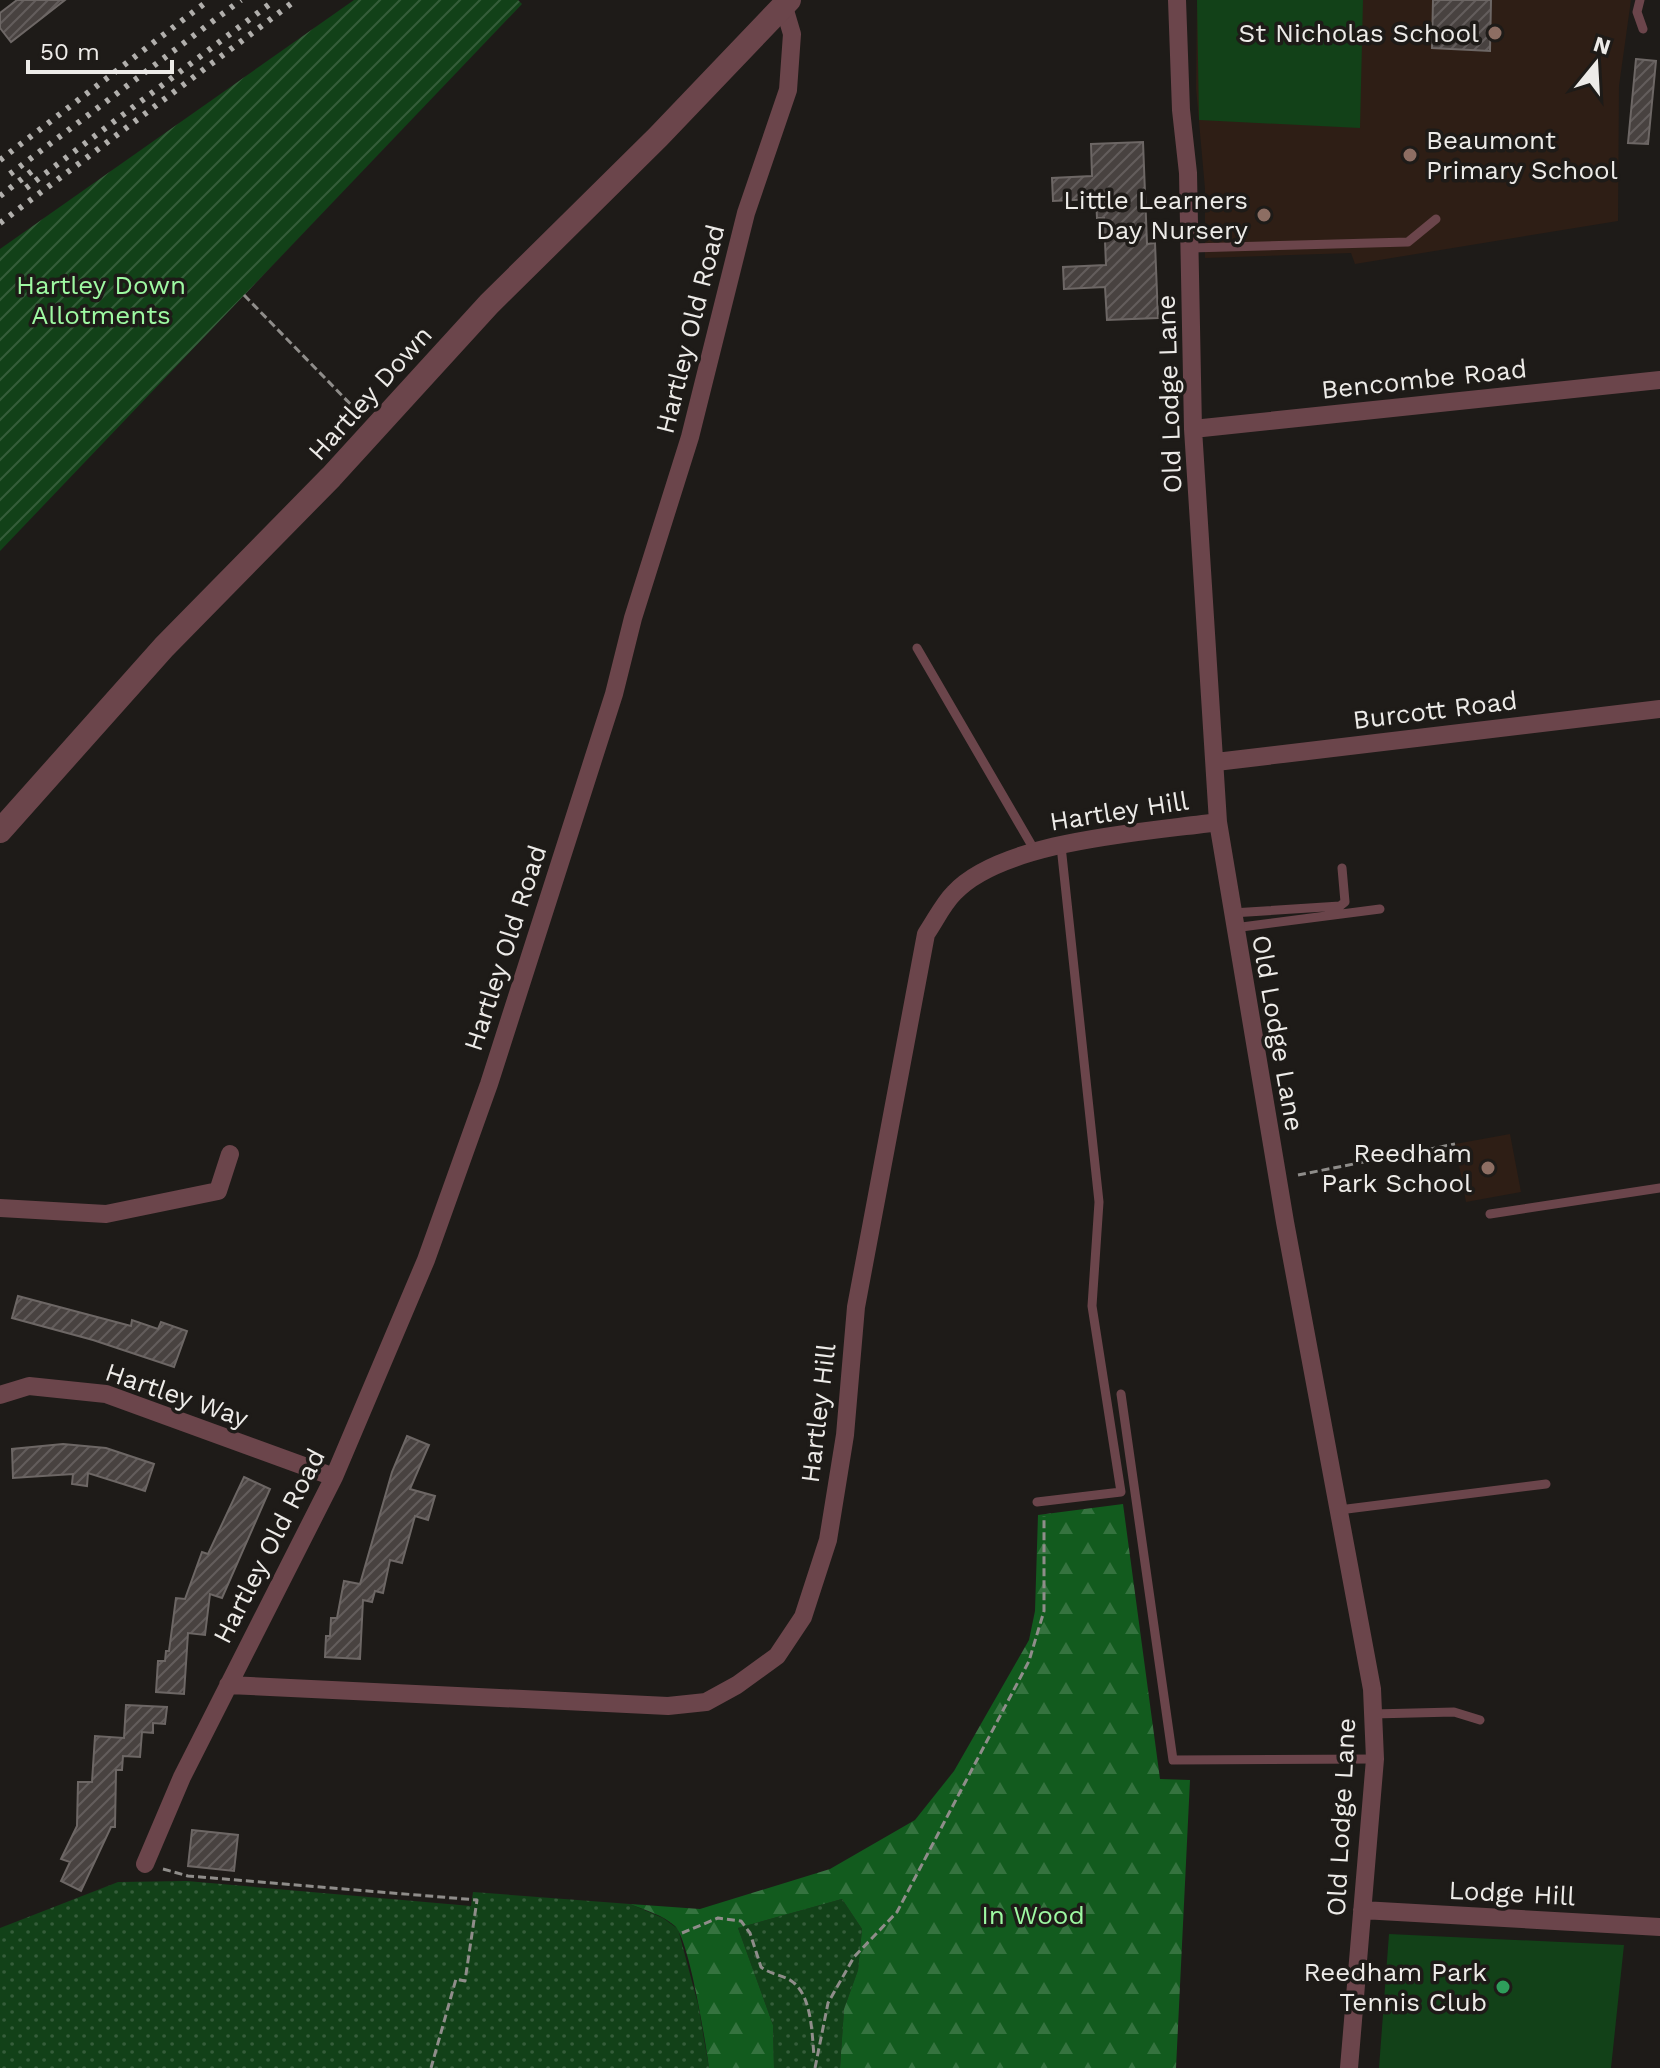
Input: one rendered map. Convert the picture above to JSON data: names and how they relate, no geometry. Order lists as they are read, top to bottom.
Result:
{
  "streets": {
    "street": [
      "Hartley Old Road",
      "Bencombe Road",
      "Hartley Down",
      "Old Lodge Lane",
      "Burcott Road",
      "Hartley Hill",
      "Hartley Way",
      "Lodge Hill"
    ]
  },
  "crossings": [
    ["Hartley Old Road", "Hartley Down"],
    ["Hartley Old Road", "Hartley Hill"],
    ["Hartley Old Road", "Hartley Way"],
    ["Bencombe Road", "Old Lodge Lane"],
    ["Old Lodge Lane", "Burcott Road"],
    ["Old Lodge Lane", "Hartley Hill"],
    ["Old Lodge Lane", "Lodge Hill"]
  ],
  "parks": ["Hartley Down Allotments", "In Wood"],
  "places": [
    "St Nicholas School",
    "Beaumont Primary School",
    "Little Learners Day Nursery",
    "Reedham Park School",
    "Reedham Park Tennis Club"
  ],
  "scale_bar": "50 m",
  "north": "top"
}
